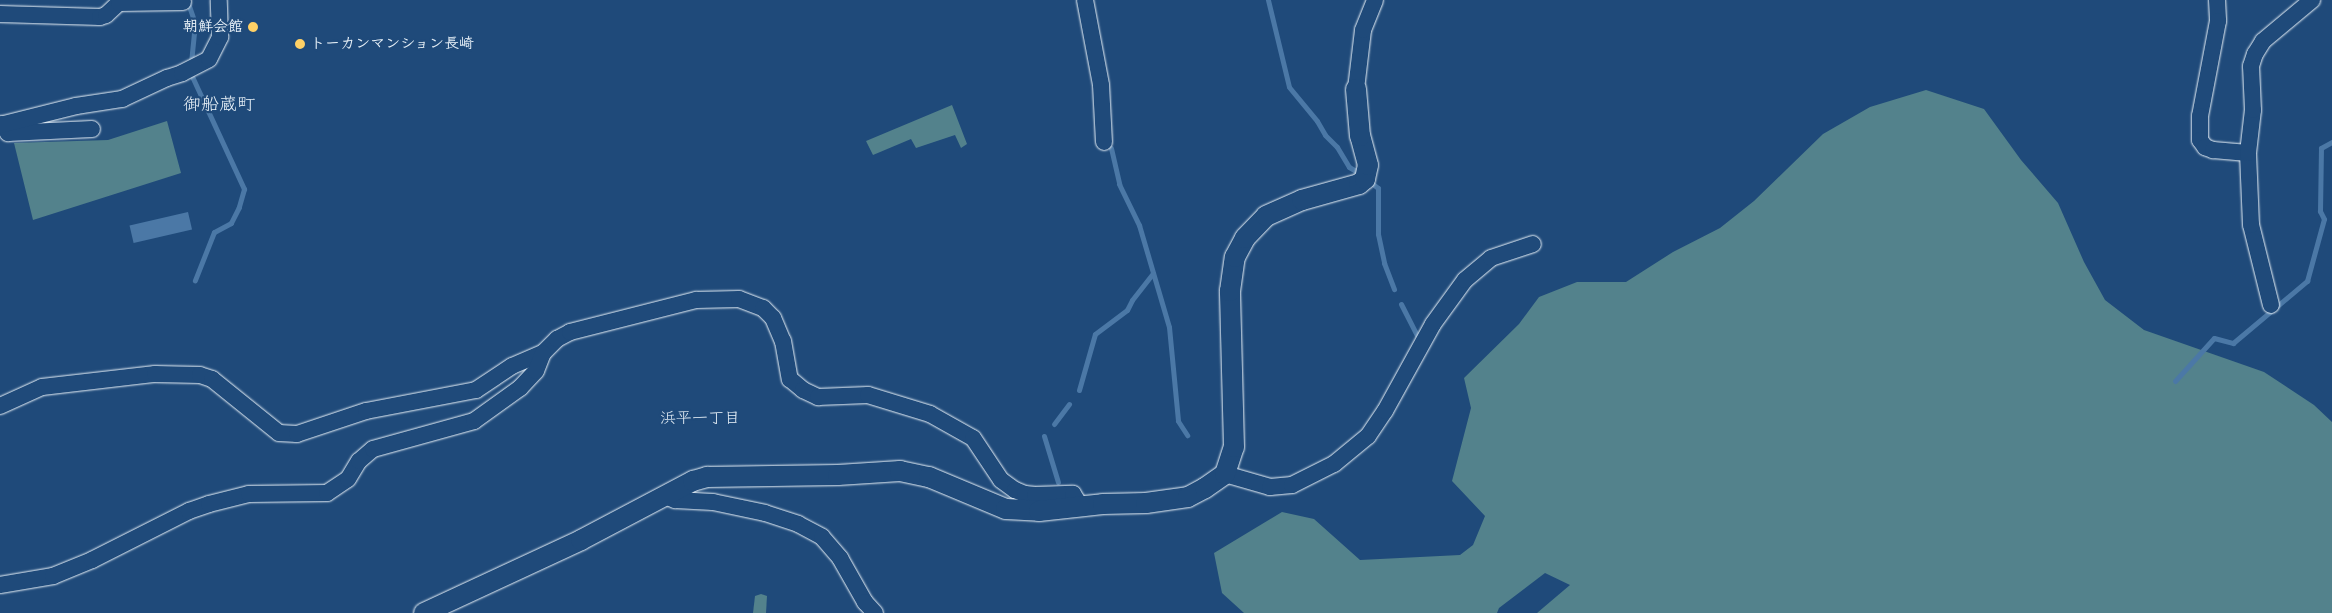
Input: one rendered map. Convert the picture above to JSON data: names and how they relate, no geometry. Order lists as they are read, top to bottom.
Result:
{
  "districts": ["御船蔵町", "浜平一丁目"],
  "places": ["朝鮮会館", "トーカンマンション長崎"]
}
